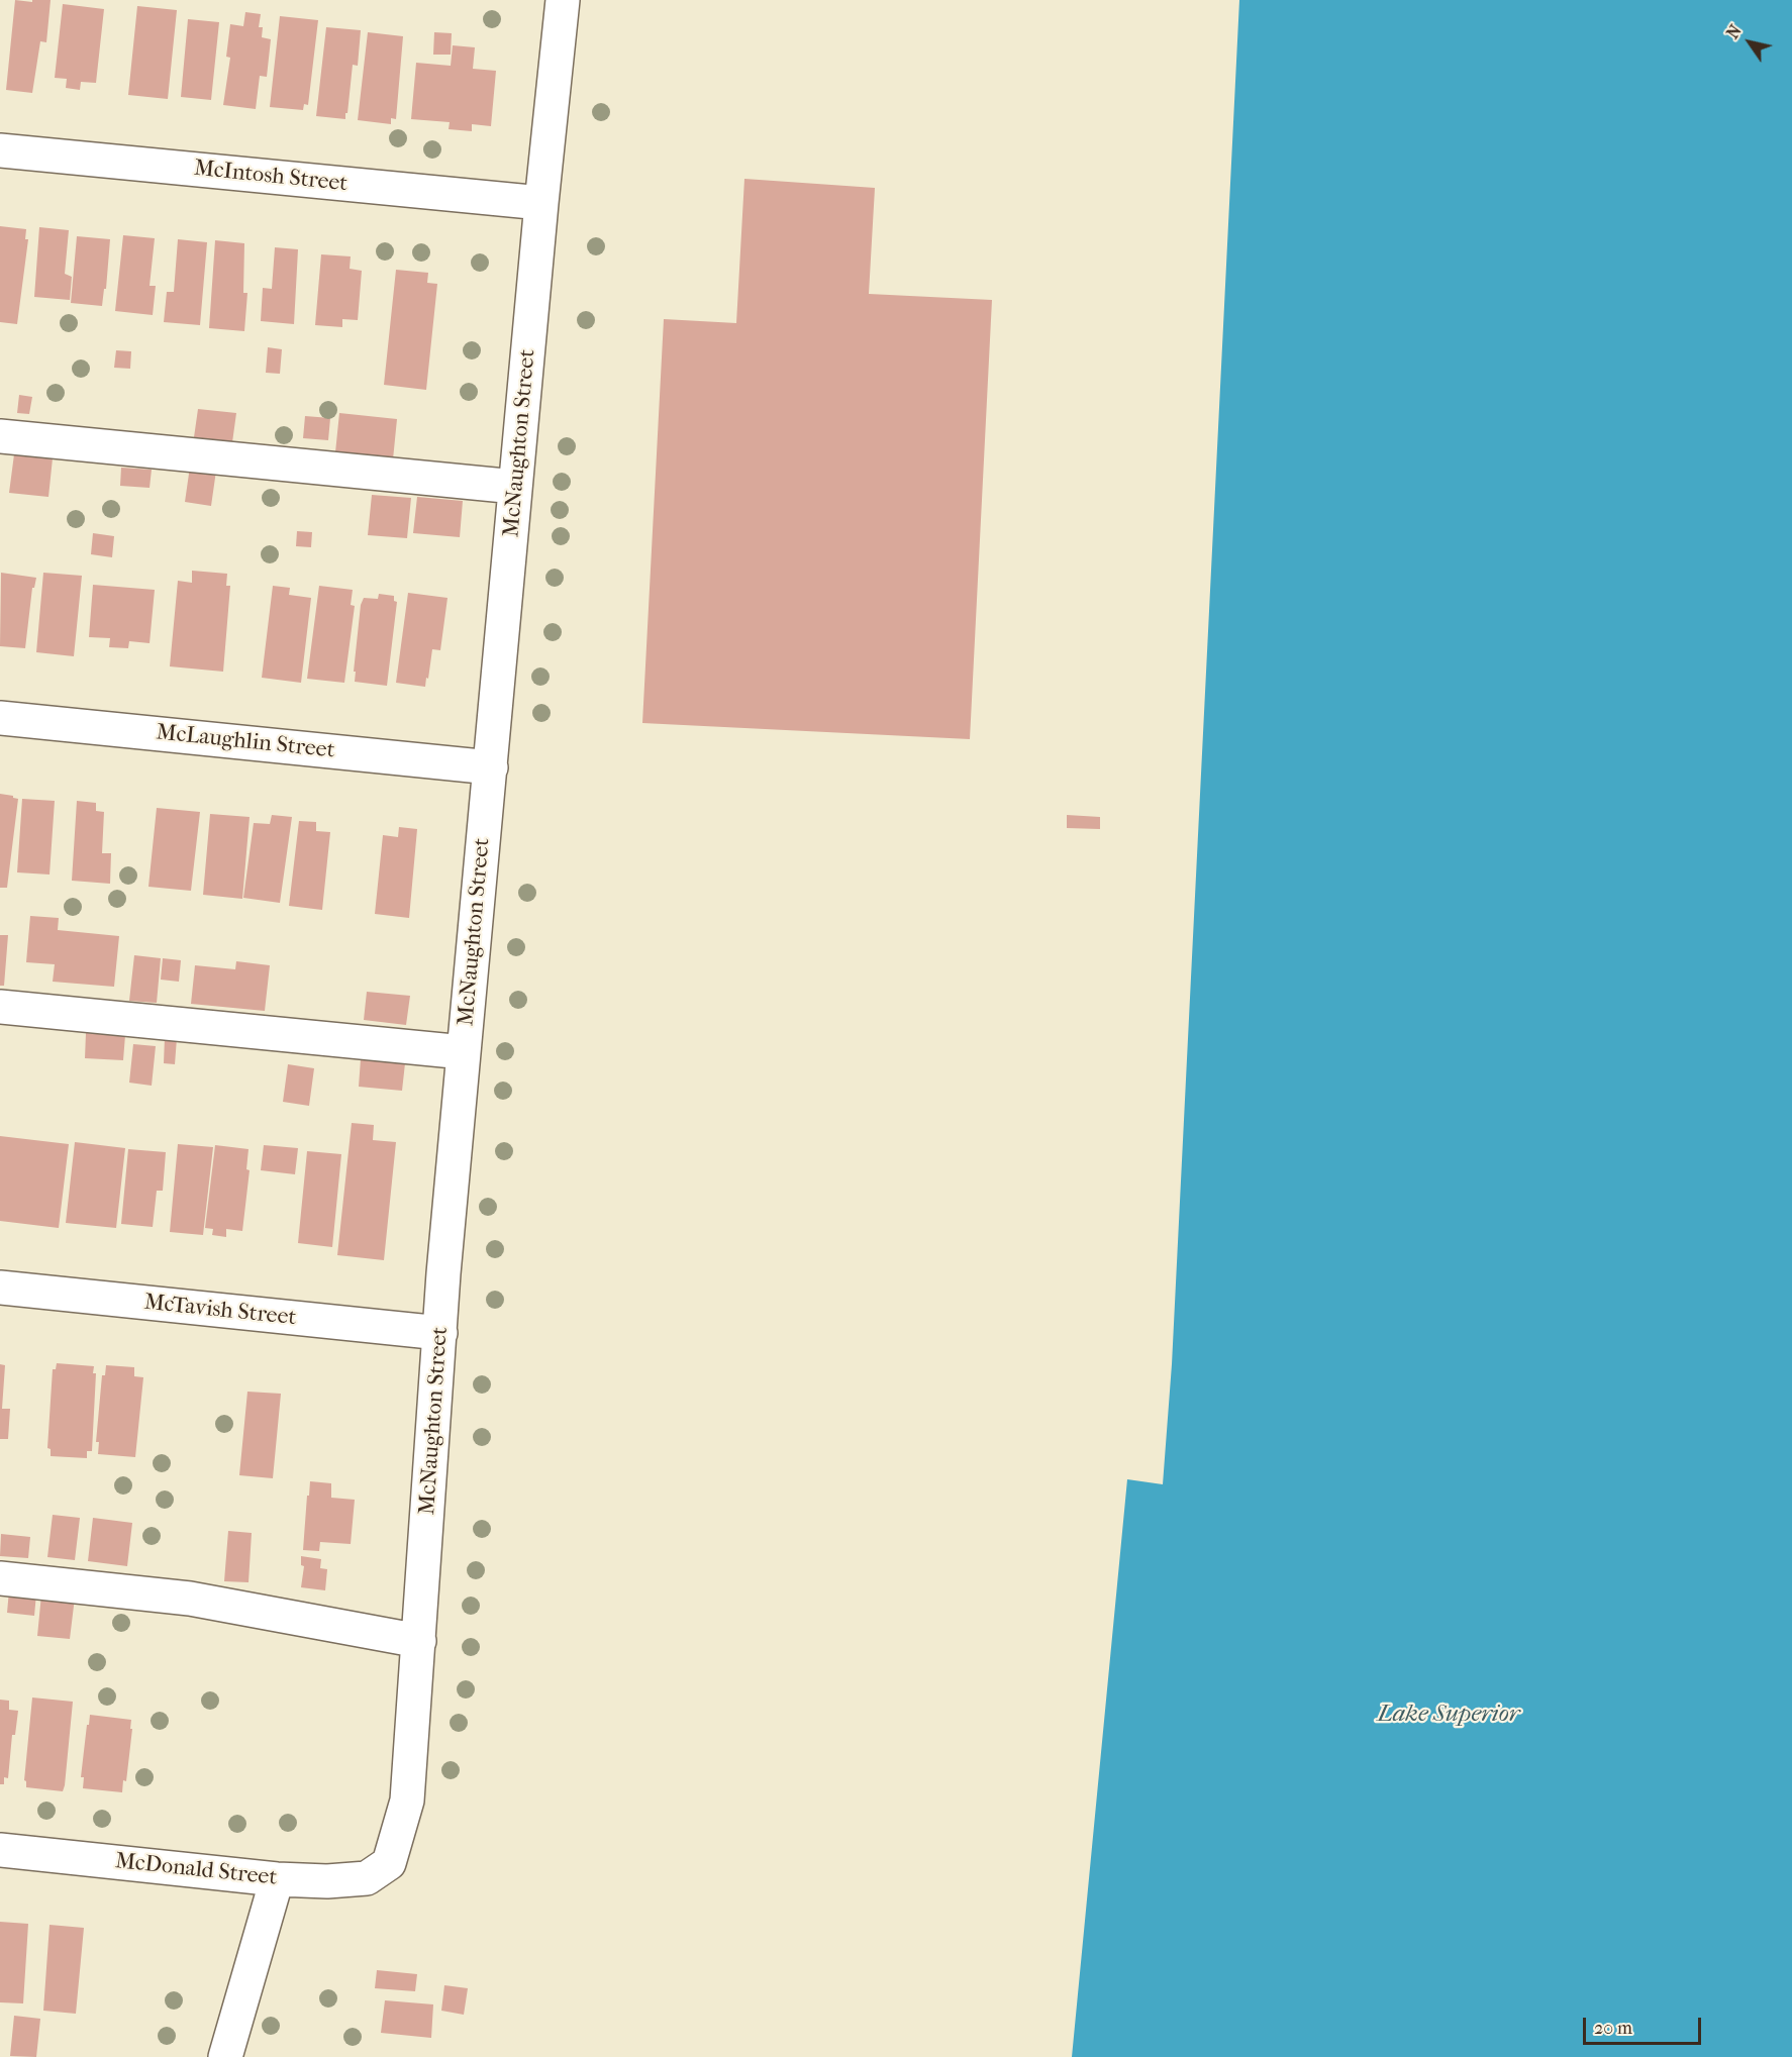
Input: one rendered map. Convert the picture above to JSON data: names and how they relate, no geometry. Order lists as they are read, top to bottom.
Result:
{
  "streets": {
    "street": [
      "McIntosh Street",
      "McNaughton Street",
      "McLaughlin Street",
      "McTavish Street",
      "McDonald Street"
    ]
  },
  "crossings": [
    ["McIntosh Street", "McNaughton Street"],
    ["McNaughton Street", "McLaughlin Street"],
    ["McNaughton Street", "McTavish Street"],
    ["McNaughton Street", "McDonald Street"]
  ],
  "water": ["Lake Superior"],
  "scale_bar": "20 m",
  "north": "top left"
}
